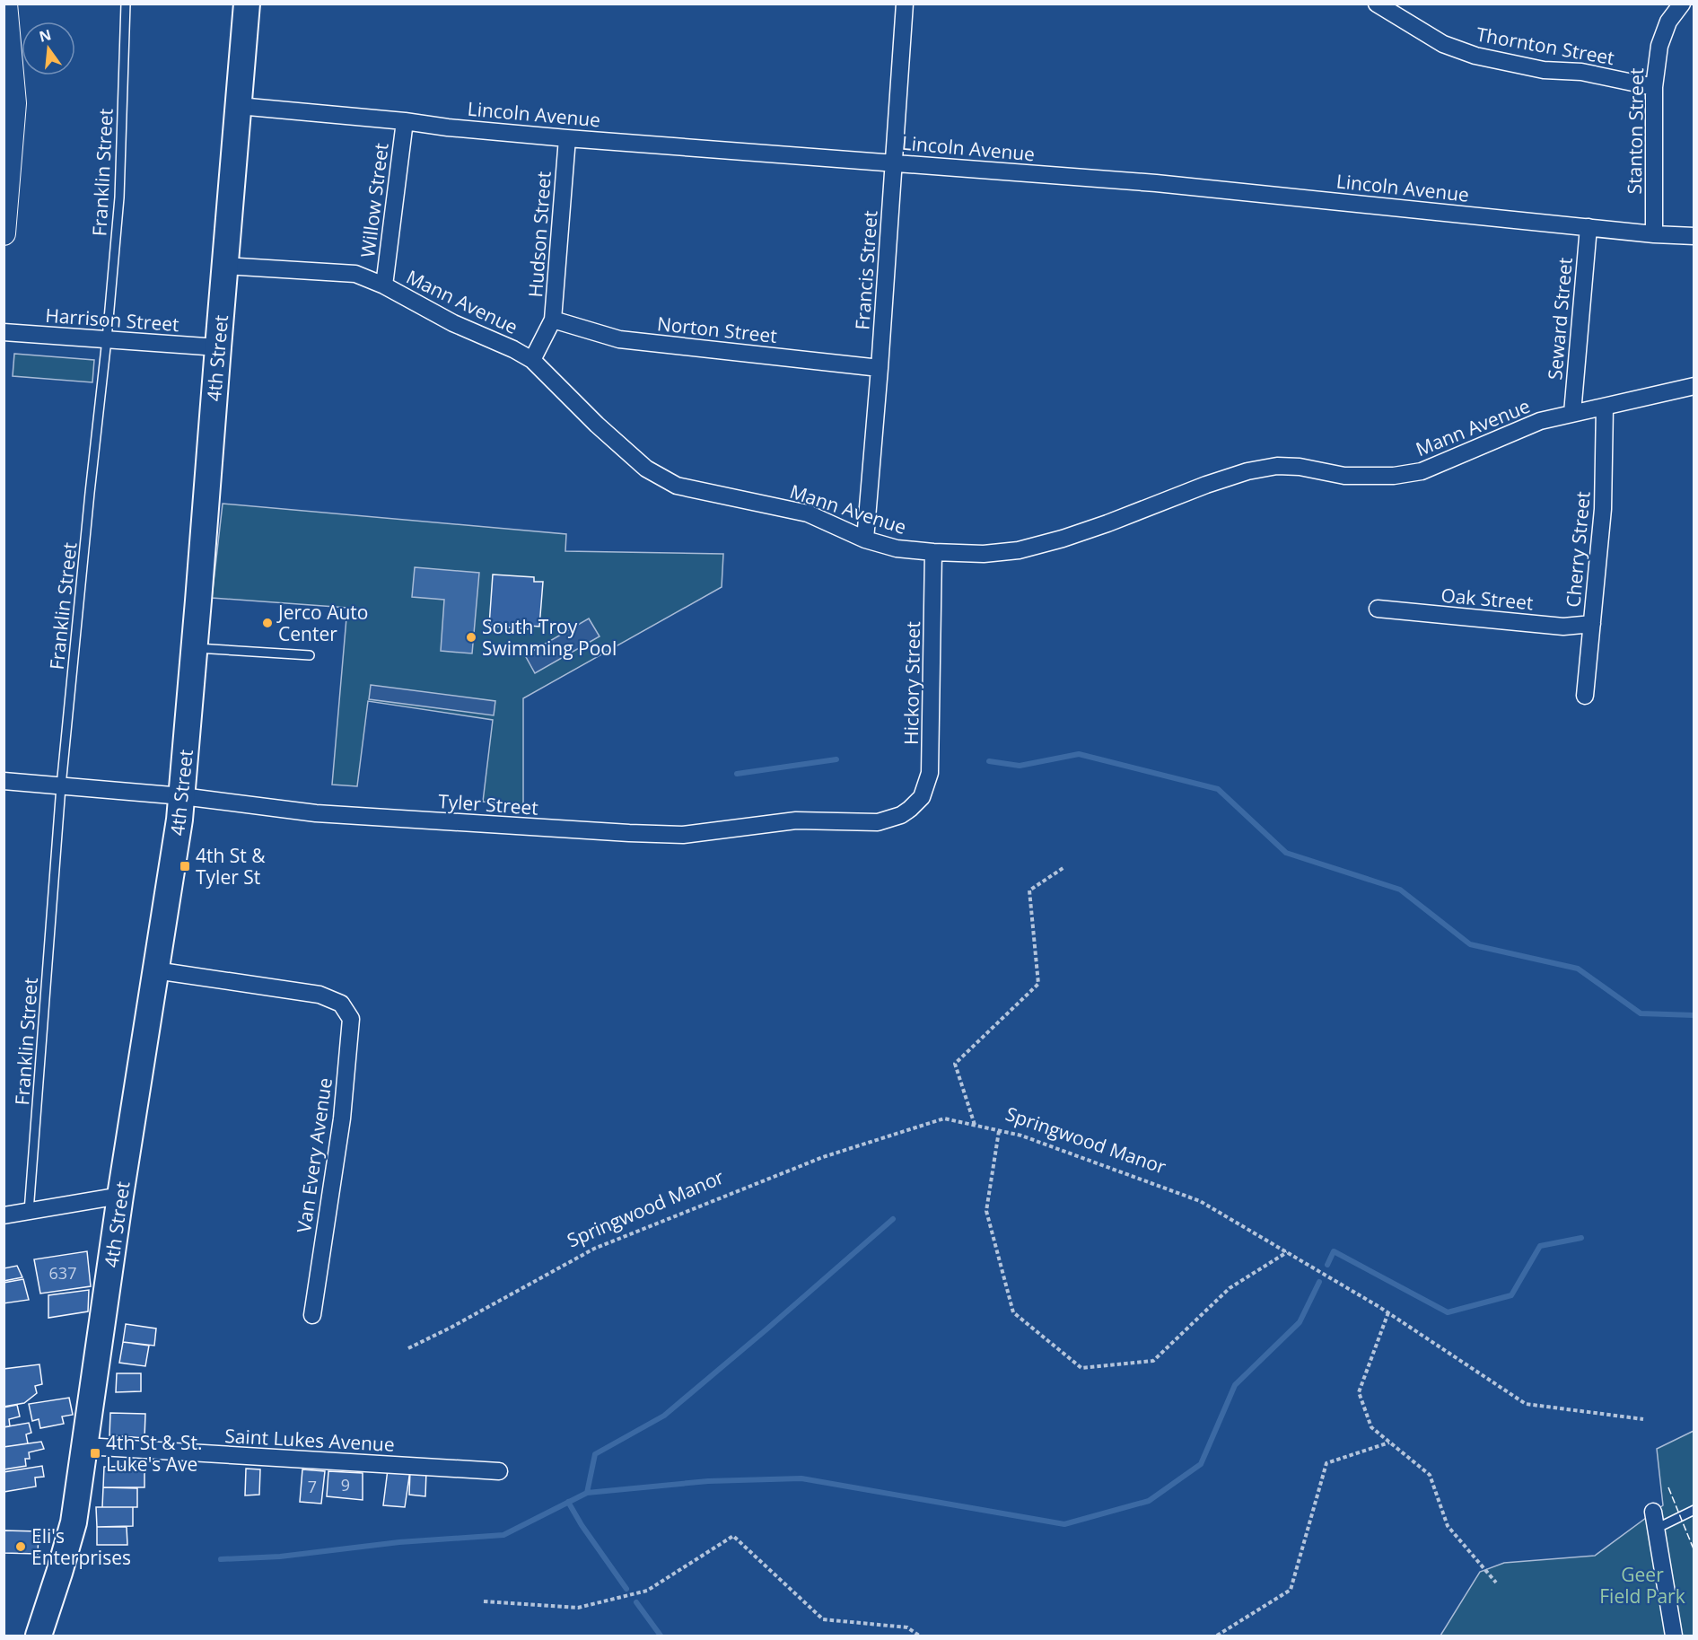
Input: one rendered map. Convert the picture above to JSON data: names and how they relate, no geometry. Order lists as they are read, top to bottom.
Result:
{
  "streets": {
    "main road": ["4th Street"],
    "street": [
      "Thornton Street",
      "Lincoln Avenue",
      "Stanton Street",
      "Willow Street",
      "Hudson Street",
      "Francis Street",
      "Mann Avenue",
      "Seward Street",
      "Harrison Street",
      "Norton Street",
      "Cherry Street",
      "Oak Street",
      "Hickory Street",
      "Tyler Street",
      "Van Every Avenue",
      "Saint Lukes Avenue"
    ],
    "lane": ["Franklin Street"],
    "path": ["Springwood Manor"]
  },
  "crossings": [
    ["Thornton Street", "Stanton Street"],
    ["Lincoln Avenue", "Stanton Street"],
    ["Lincoln Avenue", "Willow Street"],
    ["Lincoln Avenue", "Hudson Street"],
    ["Lincoln Avenue", "Francis Street"],
    ["Lincoln Avenue", "Seward Street"],
    ["Lincoln Avenue", "4th Street"],
    ["Franklin Street", "Harrison Street"],
    ["Franklin Street", "Tyler Street"],
    ["Willow Street", "Mann Avenue"],
    ["Hudson Street", "Mann Avenue"],
    ["Hudson Street", "Norton Street"],
    ["Francis Street", "Mann Avenue"],
    ["Francis Street", "Norton Street"],
    ["Mann Avenue", "Seward Street"],
    ["Mann Avenue", "4th Street"],
    ["Mann Avenue", "Cherry Street"],
    ["Mann Avenue", "Hickory Street"],
    ["Harrison Street", "4th Street"],
    ["4th Street", "Tyler Street"],
    ["4th Street", "Van Every Avenue"],
    ["4th Street", "Saint Lukes Avenue"],
    ["Cherry Street", "Oak Street"],
    ["Hickory Street", "Tyler Street"]
  ],
  "parks": ["Geer Field Park"],
  "places": {
    "other": ["Jerco Auto Center", "South Troy Swimming Pool", "Eli's Enterprises"],
    "transit": ["4th St & Tyler St", "4th St & St. Luke's Ave"]
  },
  "house_numbers": ["637", "9", "7"],
  "north": "top"
}
